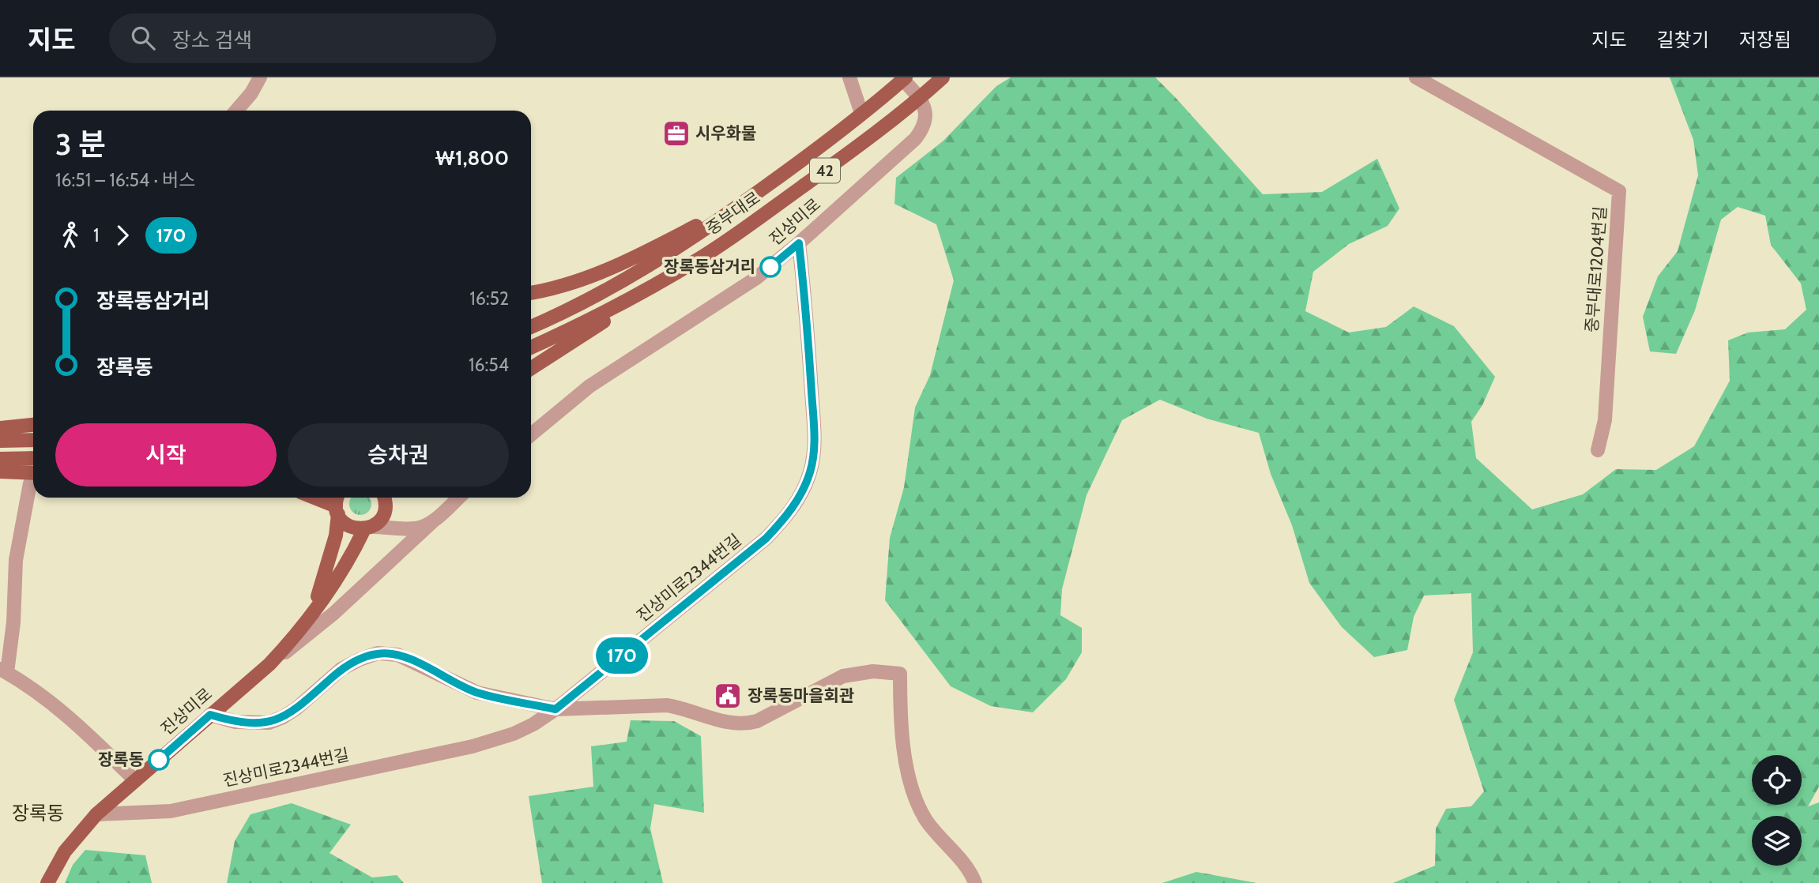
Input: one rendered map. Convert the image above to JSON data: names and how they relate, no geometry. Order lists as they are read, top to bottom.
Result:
{
  "streets": {
    "main road": ["42", "중부대로", "진상미로"],
    "street": ["중부대로1204번길", "진상미로2344번길"]
  },
  "crossings": [
    ["중부대로", "진상미로"],
    ["진상미로", "진상미로2344번길"]
  ],
  "districts": ["장록동"],
  "places": {
    "office": ["시우화물"],
    "other": ["장록동삼거리", "장록동"],
    "public building": ["장록동마을회관"]
  },
  "lines": ["bus line 170"],
  "page": {
    "header": "지도",
    "search": "장소 검색",
    "nav": ["지도", "길찾기", "저장됨"],
    "on_map": "170",
    "heading": ["3 분", "16:51 – 16:54 · 버스", "₩1,800"],
    "legs": ["1", "170"],
    "list": [
      {
        "name": "장록동삼거리",
        "value": "16:52"
      },
      {
        "name": "장록동",
        "value": "16:54"
      }
    ],
    "buttons": ["시작", "승차권"]
  }
}
